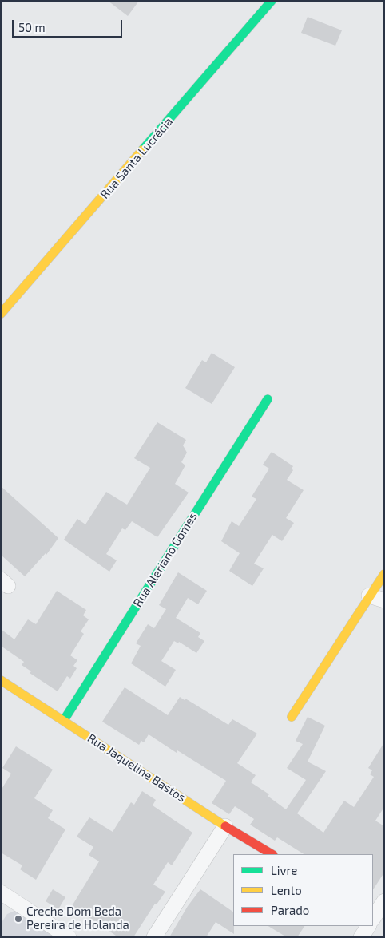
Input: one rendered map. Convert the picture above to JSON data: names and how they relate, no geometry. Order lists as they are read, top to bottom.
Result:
{
  "streets": {
    "street": ["Rua Santa Lucrécia", "Rua Aleriano Gomes", "Rua Jaqueline Bastos"]
  },
  "crossings": [
    ["Rua Aleriano Gomes", "Rua Jaqueline Bastos"]
  ],
  "places": ["Creche Dom Beda Pereira de Holanda"],
  "legend": ["Livre", "Lento", "Parado"],
  "scale_bar": "50 m"
}
